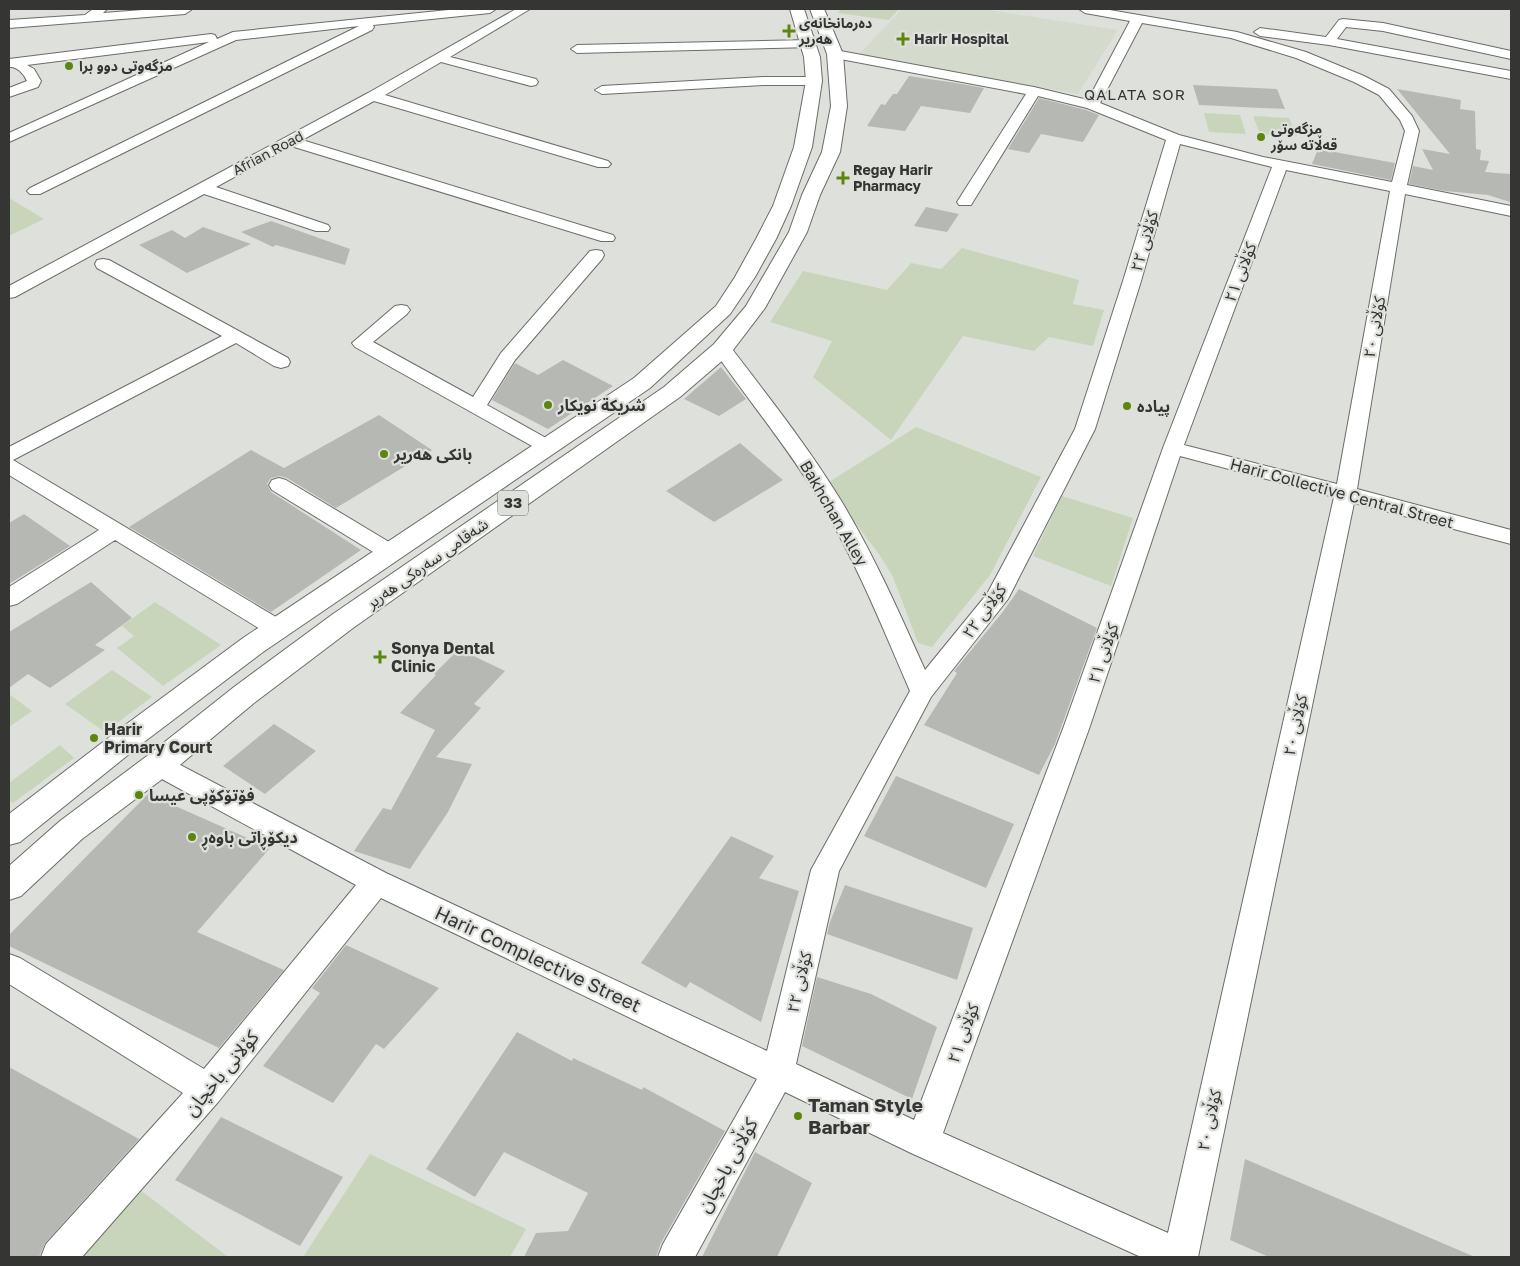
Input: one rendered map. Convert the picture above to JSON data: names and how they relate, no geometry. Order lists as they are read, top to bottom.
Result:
{
  "streets": {
    "main road": ["33", "شەقامی سەرەکی هەریر"],
    "street": [
      "Afrian Road",
      "کۆڵانی ٢٢",
      "کۆڵانی ٢١",
      "کۆڵانی ٢٠",
      "Harir Collective Central Street",
      "Bakhchan Alley",
      "Harir Complective Street",
      "کۆلانی باخچان",
      "کۆڵانی باخچان"
    ]
  },
  "crossings": [
    ["کۆڵانی ٢٢", "Bakhchan Alley"],
    ["کۆڵانی ٢٢", "Harir Complective Street"],
    ["کۆڵانی ٢٢", "کۆڵانی باخچان"],
    ["کۆڵانی ٢١", "Harir Collective Central Street"],
    ["کۆڵانی ٢١", "Harir Complective Street"],
    ["کۆڵانی ٢٠", "Harir Collective Central Street"],
    ["کۆڵانی ٢٠", "Harir Complective Street"],
    ["Bakhchan Alley", "شەقامی سەرەکی هەریر"],
    ["شەقامی سەرەکی هەریر", "Harir Complective Street"],
    ["Harir Complective Street", "کۆلانی باخچان"],
    ["Harir Complective Street", "کۆڵانی باخچان"]
  ],
  "districts": ["QALATA SOR"],
  "places": {
    "health": [
      "دەرمانخانەی هەریر",
      "‌Harir Hospital",
      "Regay Harir Pharmacy",
      "Sonya Dental Clinic"
    ],
    "other": [
      "مزگەوتی دوو برا",
      "مزگەوتی قەڵاتە سۆر",
      "شريكة نويكار",
      "پیادە",
      "بانکی هەریر",
      "Harir Primary Court",
      "فۆتۆکۆپی عیسا",
      "دیکۆڕاتی باوەڕ",
      "Taman Style Barbar"
    ]
  }
}
